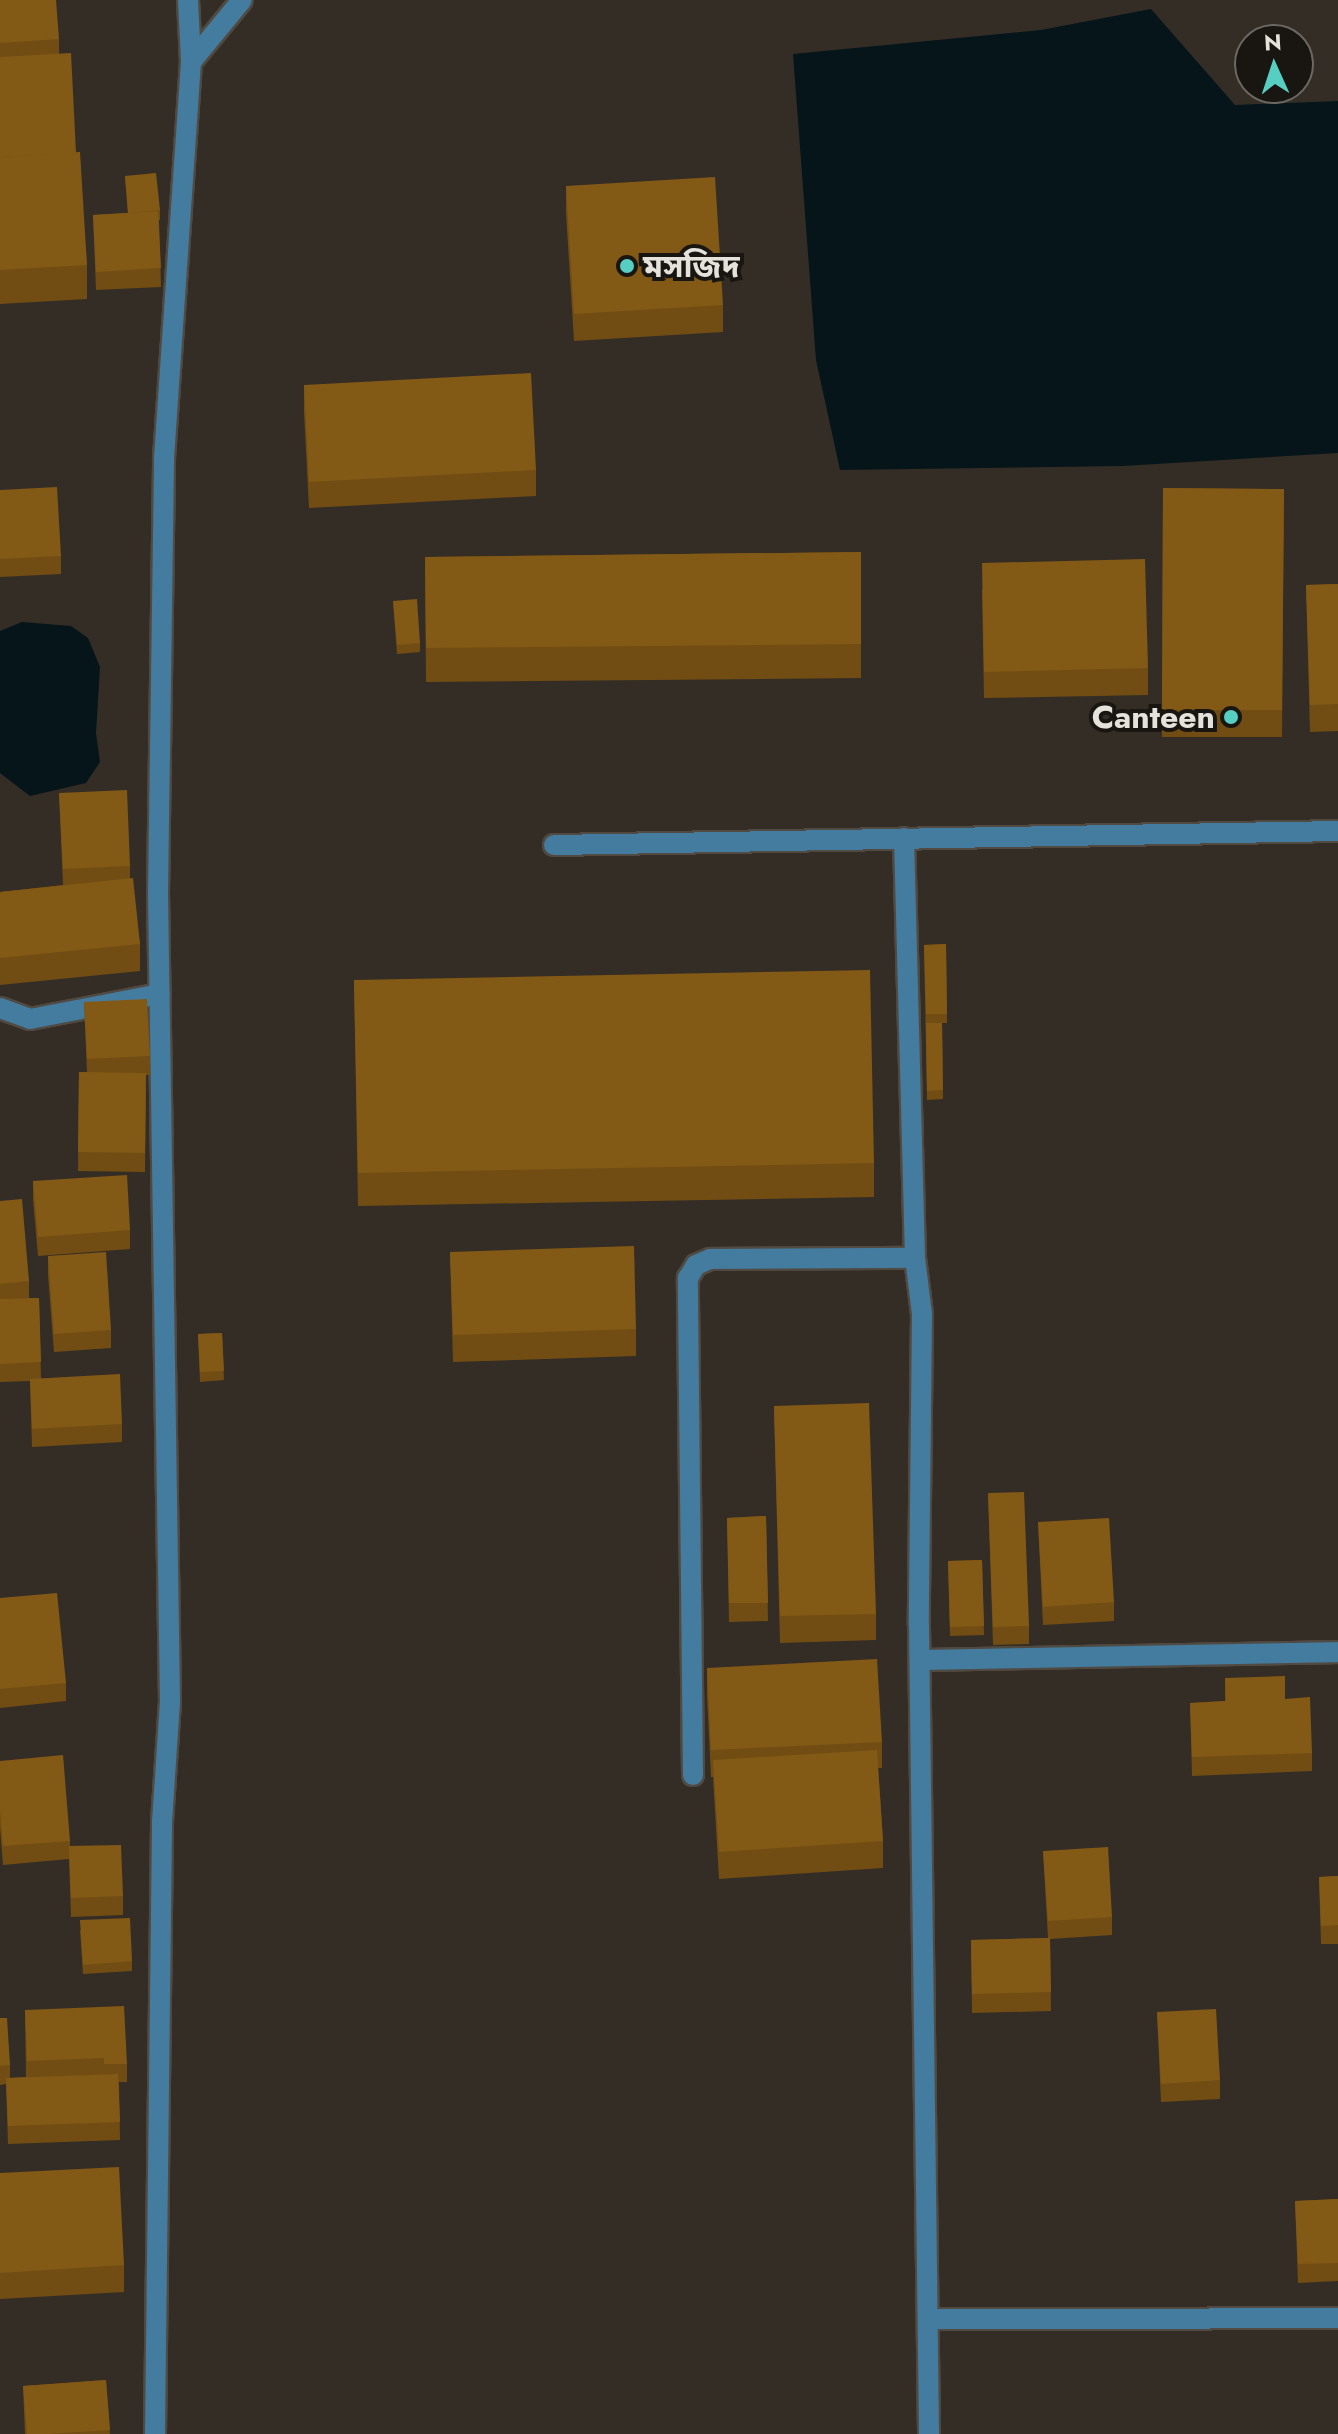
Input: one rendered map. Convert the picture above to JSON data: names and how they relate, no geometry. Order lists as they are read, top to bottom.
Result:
{
  "places": ["মসজিদ", "Canteen"],
  "north": "top"
}
